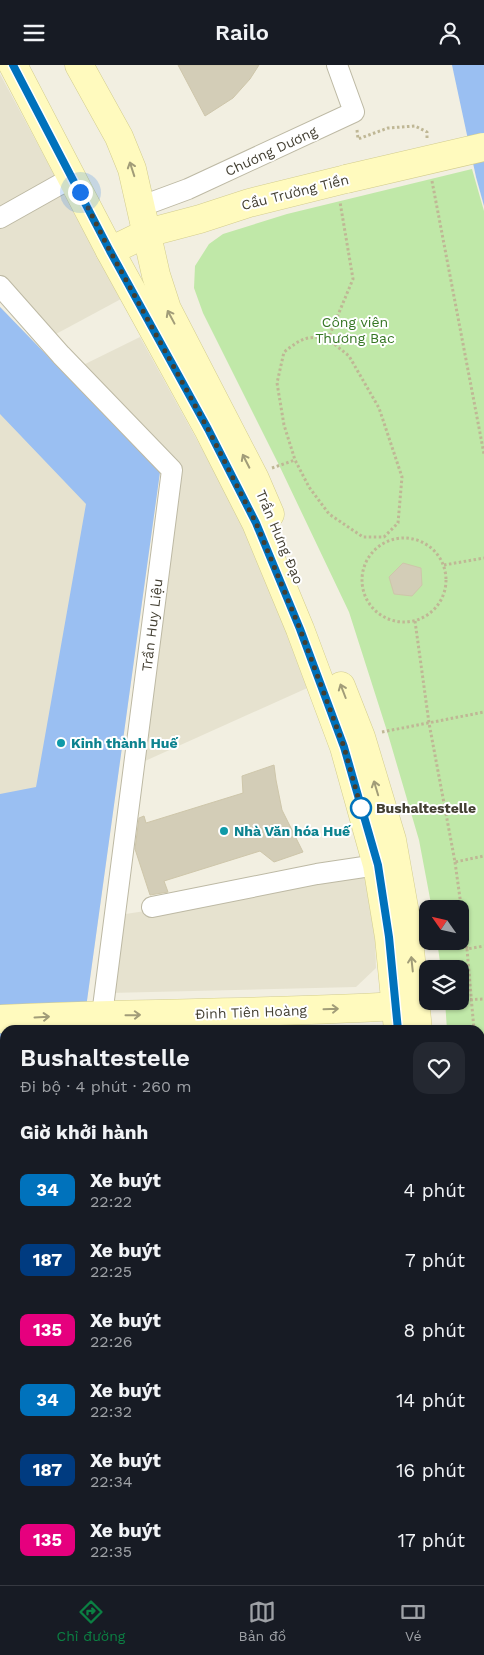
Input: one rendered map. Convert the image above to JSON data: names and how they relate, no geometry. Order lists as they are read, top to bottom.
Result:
{
  "streets": {
    "main road": ["Cầu Trường Tiền", "Trần Hưng Đạo", "Đinh Tiên Hoàng"],
    "street": ["Chương Dương", "Trần Huy Liệu"]
  },
  "crossings": [
    ["Chương Dương", "Trần Hưng Đạo"],
    ["Cầu Trường Tiền", "Trần Hưng Đạo"],
    ["Trần Hưng Đạo", "Đinh Tiên Hoàng"],
    ["Trần Huy Liệu", "Đinh Tiên Hoàng"]
  ],
  "one_way": ["Đinh Tiên Hoàng"],
  "parks": ["Công viên Thương Bạc"],
  "places": ["Kinh thành Huế", "Bushaltestelle", "Nhà Văn hóa Huế"],
  "lines": ["bus line 34"],
  "north": "top left",
  "page": {
    "header": "Railo",
    "heading": [
      ["Bushaltestelle", "Đi bộ · 4 phút · 260 m"],
      "Giờ khởi hành"
    ],
    "list": [
      {
        "mark": "34",
        "name": "Xe buýt",
        "note": "22:22",
        "value": "4 phút"
      },
      {
        "mark": "187",
        "name": "Xe buýt",
        "note": "22:25",
        "value": "7 phút"
      },
      {
        "mark": "135",
        "name": "Xe buýt",
        "note": "22:26",
        "value": "8 phút"
      },
      {
        "mark": "34",
        "name": "Xe buýt",
        "note": "22:32",
        "value": "14 phút"
      },
      {
        "mark": "187",
        "name": "Xe buýt",
        "note": "22:34",
        "value": "16 phút"
      },
      {
        "mark": "135",
        "name": "Xe buýt",
        "note": "22:35",
        "value": "17 phút"
      }
    ],
    "tabs": ["Chỉ đường", "Bản đồ", "Vé"]
  }
}
